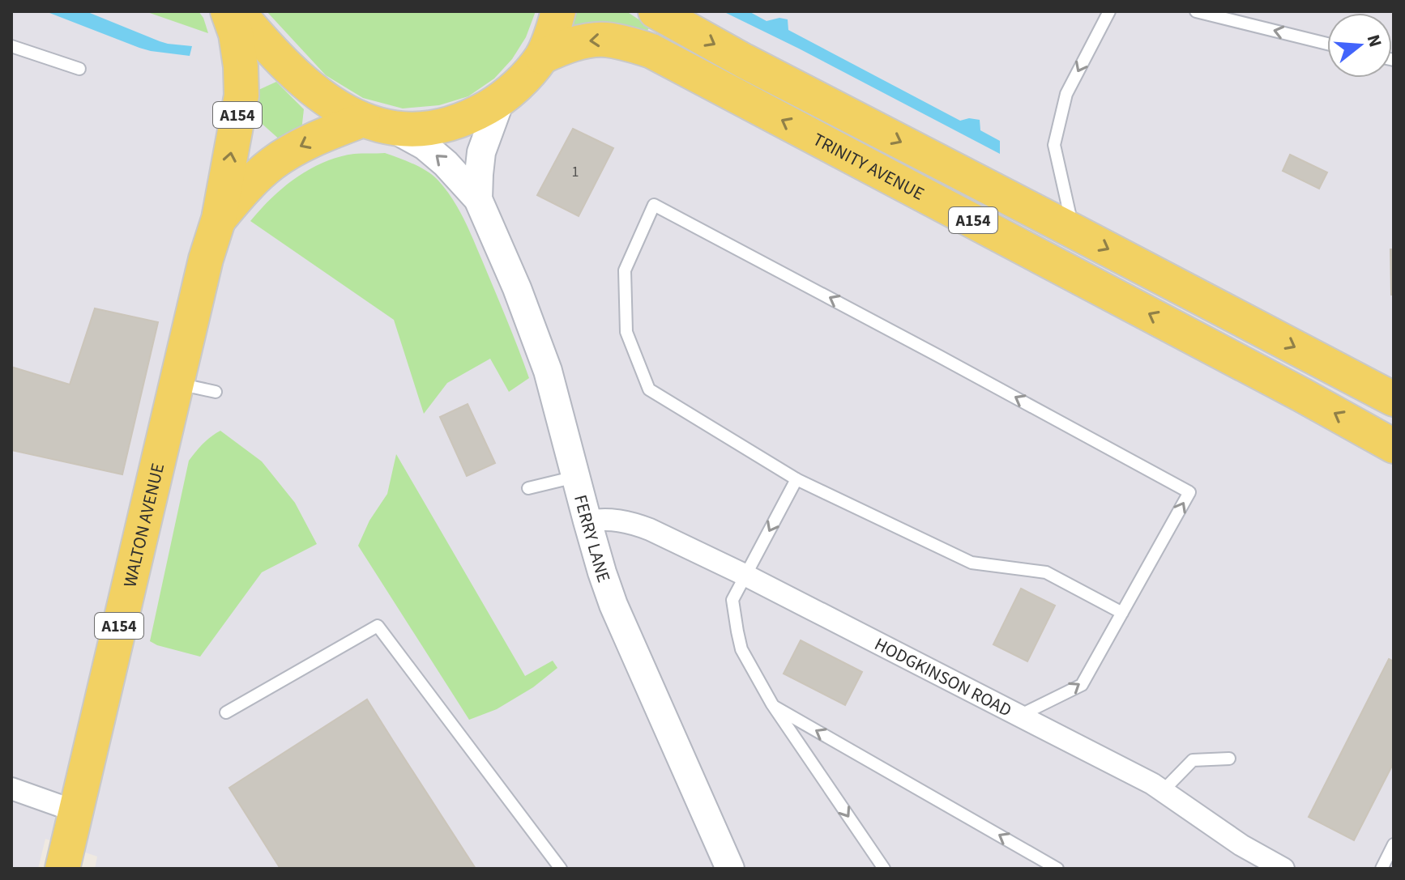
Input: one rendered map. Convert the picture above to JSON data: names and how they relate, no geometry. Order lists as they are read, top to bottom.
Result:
{
  "streets": {
    "main road": ["A154", "TRINITY AVENUE", "WALTON AVENUE"],
    "street": ["FERRY LANE", "HODGKINSON ROAD"]
  },
  "crossings": [
    ["WALTON AVENUE", "FERRY LANE"],
    ["FERRY LANE", "HODGKINSON ROAD"]
  ],
  "house_numbers": ["1"],
  "north": "right"
}
